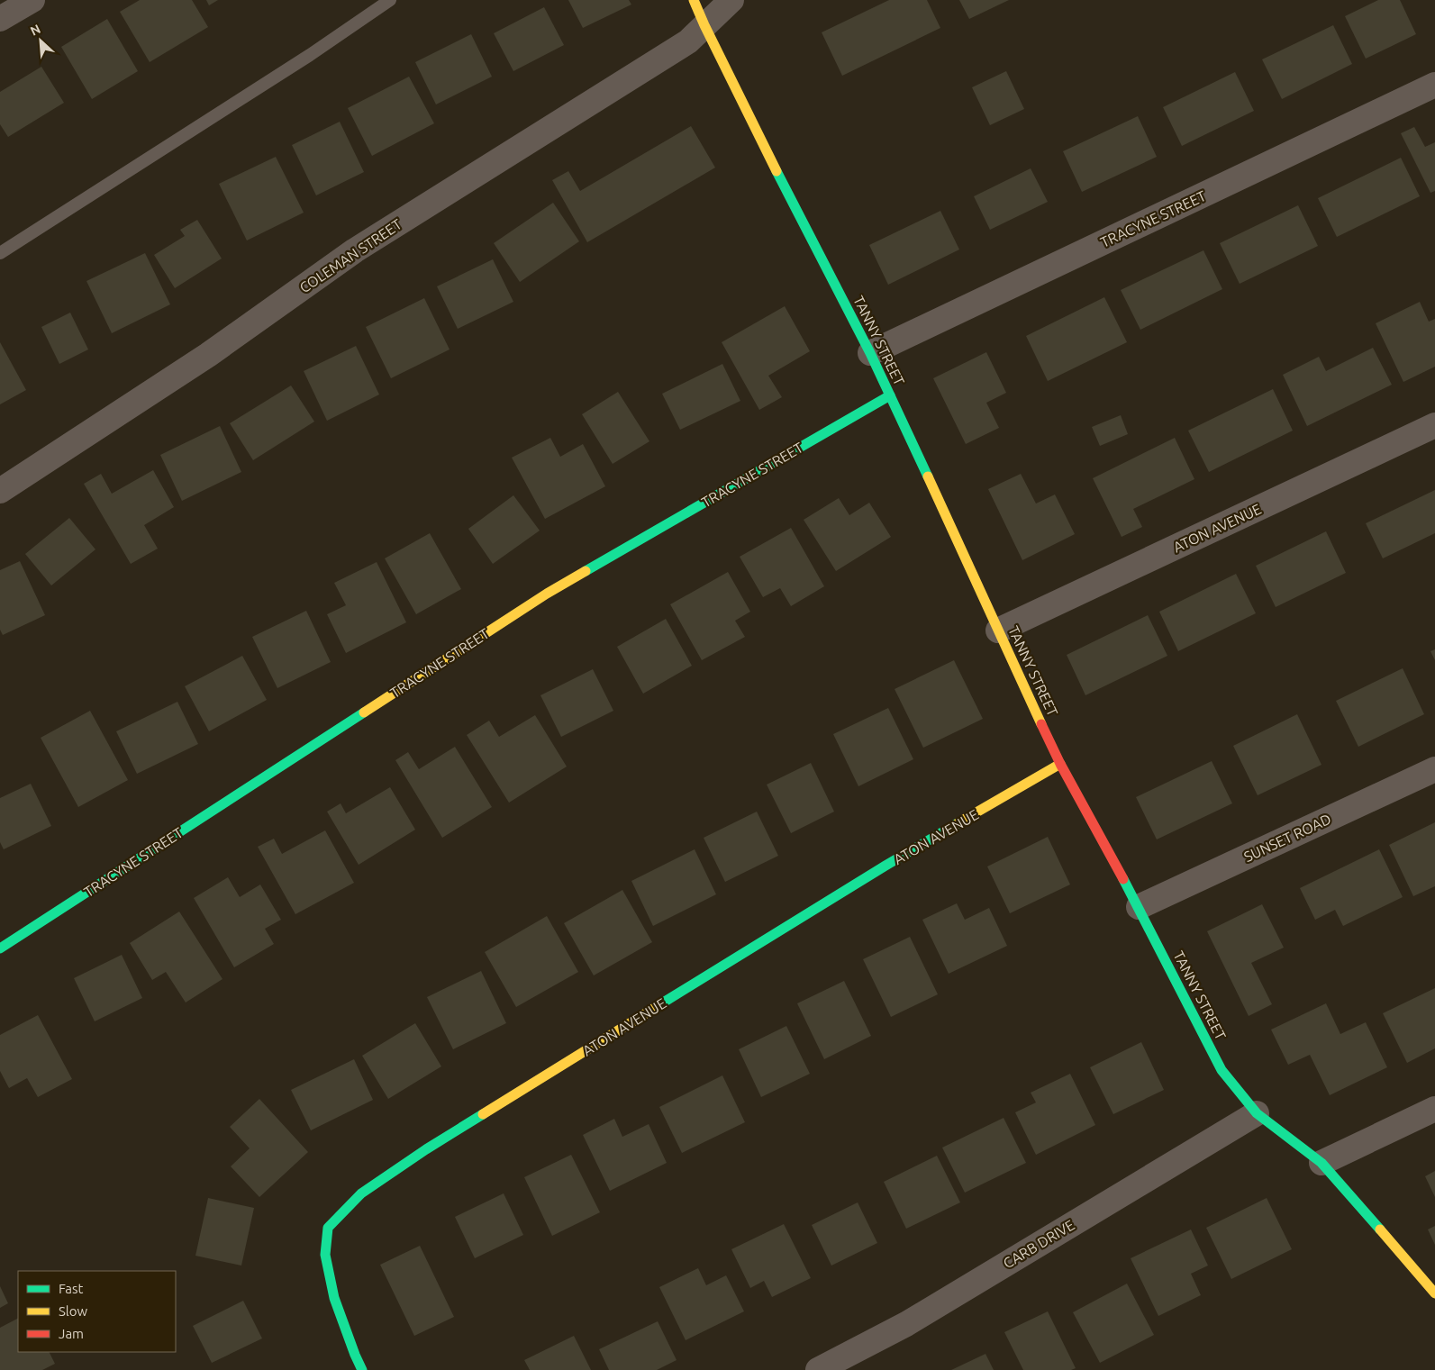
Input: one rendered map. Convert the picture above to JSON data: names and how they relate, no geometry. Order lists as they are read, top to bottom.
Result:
{
  "streets": {
    "street": [
      "TRACYNE STREET",
      "COLEMAN STREET",
      "TANNY STREET",
      "ATON AVENUE",
      "SUNSET ROAD",
      "CARB DRIVE"
    ]
  },
  "crossings": [
    ["TRACYNE STREET", "TANNY STREET"],
    ["COLEMAN STREET", "TANNY STREET"],
    ["TANNY STREET", "ATON AVENUE"],
    ["TANNY STREET", "SUNSET ROAD"],
    ["TANNY STREET", "CARB DRIVE"]
  ],
  "legend": ["Fast", "Slow", "Jam"],
  "north": "top left"
}
